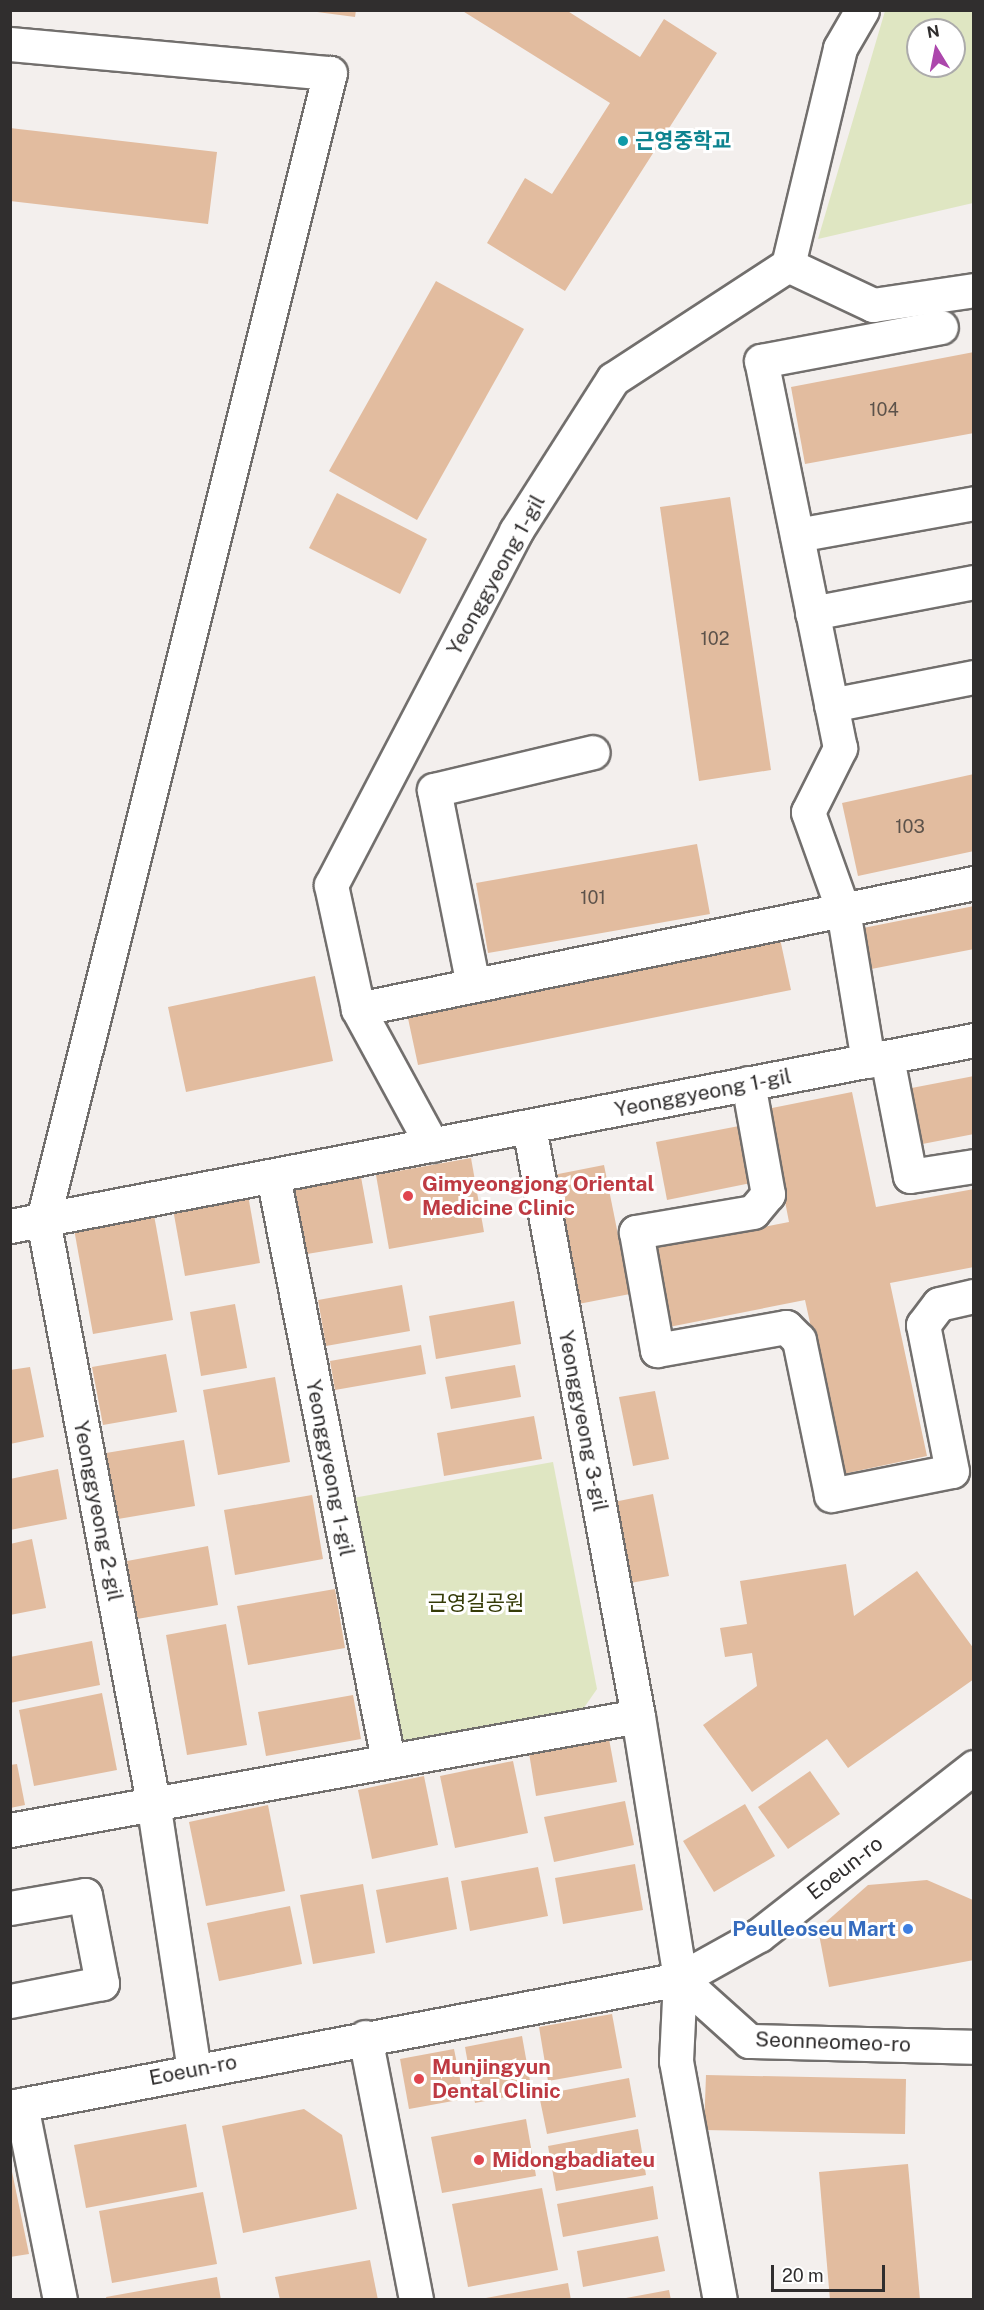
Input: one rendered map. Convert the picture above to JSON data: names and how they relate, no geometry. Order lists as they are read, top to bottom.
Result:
{
  "streets": {
    "street": [
      "Yeonggyeong 1-gil",
      "Yeonggyeong 3-gil",
      "Yeonggyeong 2-gil",
      "Eoeun-ro",
      "Seonneomeo-ro"
    ]
  },
  "crossings": [
    ["Yeonggyeong 1-gil", "Yeonggyeong 3-gil"],
    ["Yeonggyeong 1-gil", "Yeonggyeong 2-gil"],
    ["Yeonggyeong 3-gil", "Eoeun-ro"],
    ["Yeonggyeong 3-gil", "Seonneomeo-ro"],
    ["Yeonggyeong 2-gil", "Eoeun-ro"],
    ["Eoeun-ro", "Seonneomeo-ro"]
  ],
  "parks": ["근영길공원"],
  "places": [
    "근영중학교",
    "Gimyeongjong Oriental Medicine Clinic",
    "Peulleoseu Mart",
    "Munjingyun Dental Clinic",
    "Midongbadiateu"
  ],
  "house_numbers": [
    "104",
    "102",
    "103",
    "101"
  ],
  "scale_bar": "20 m",
  "north": "top"
}
